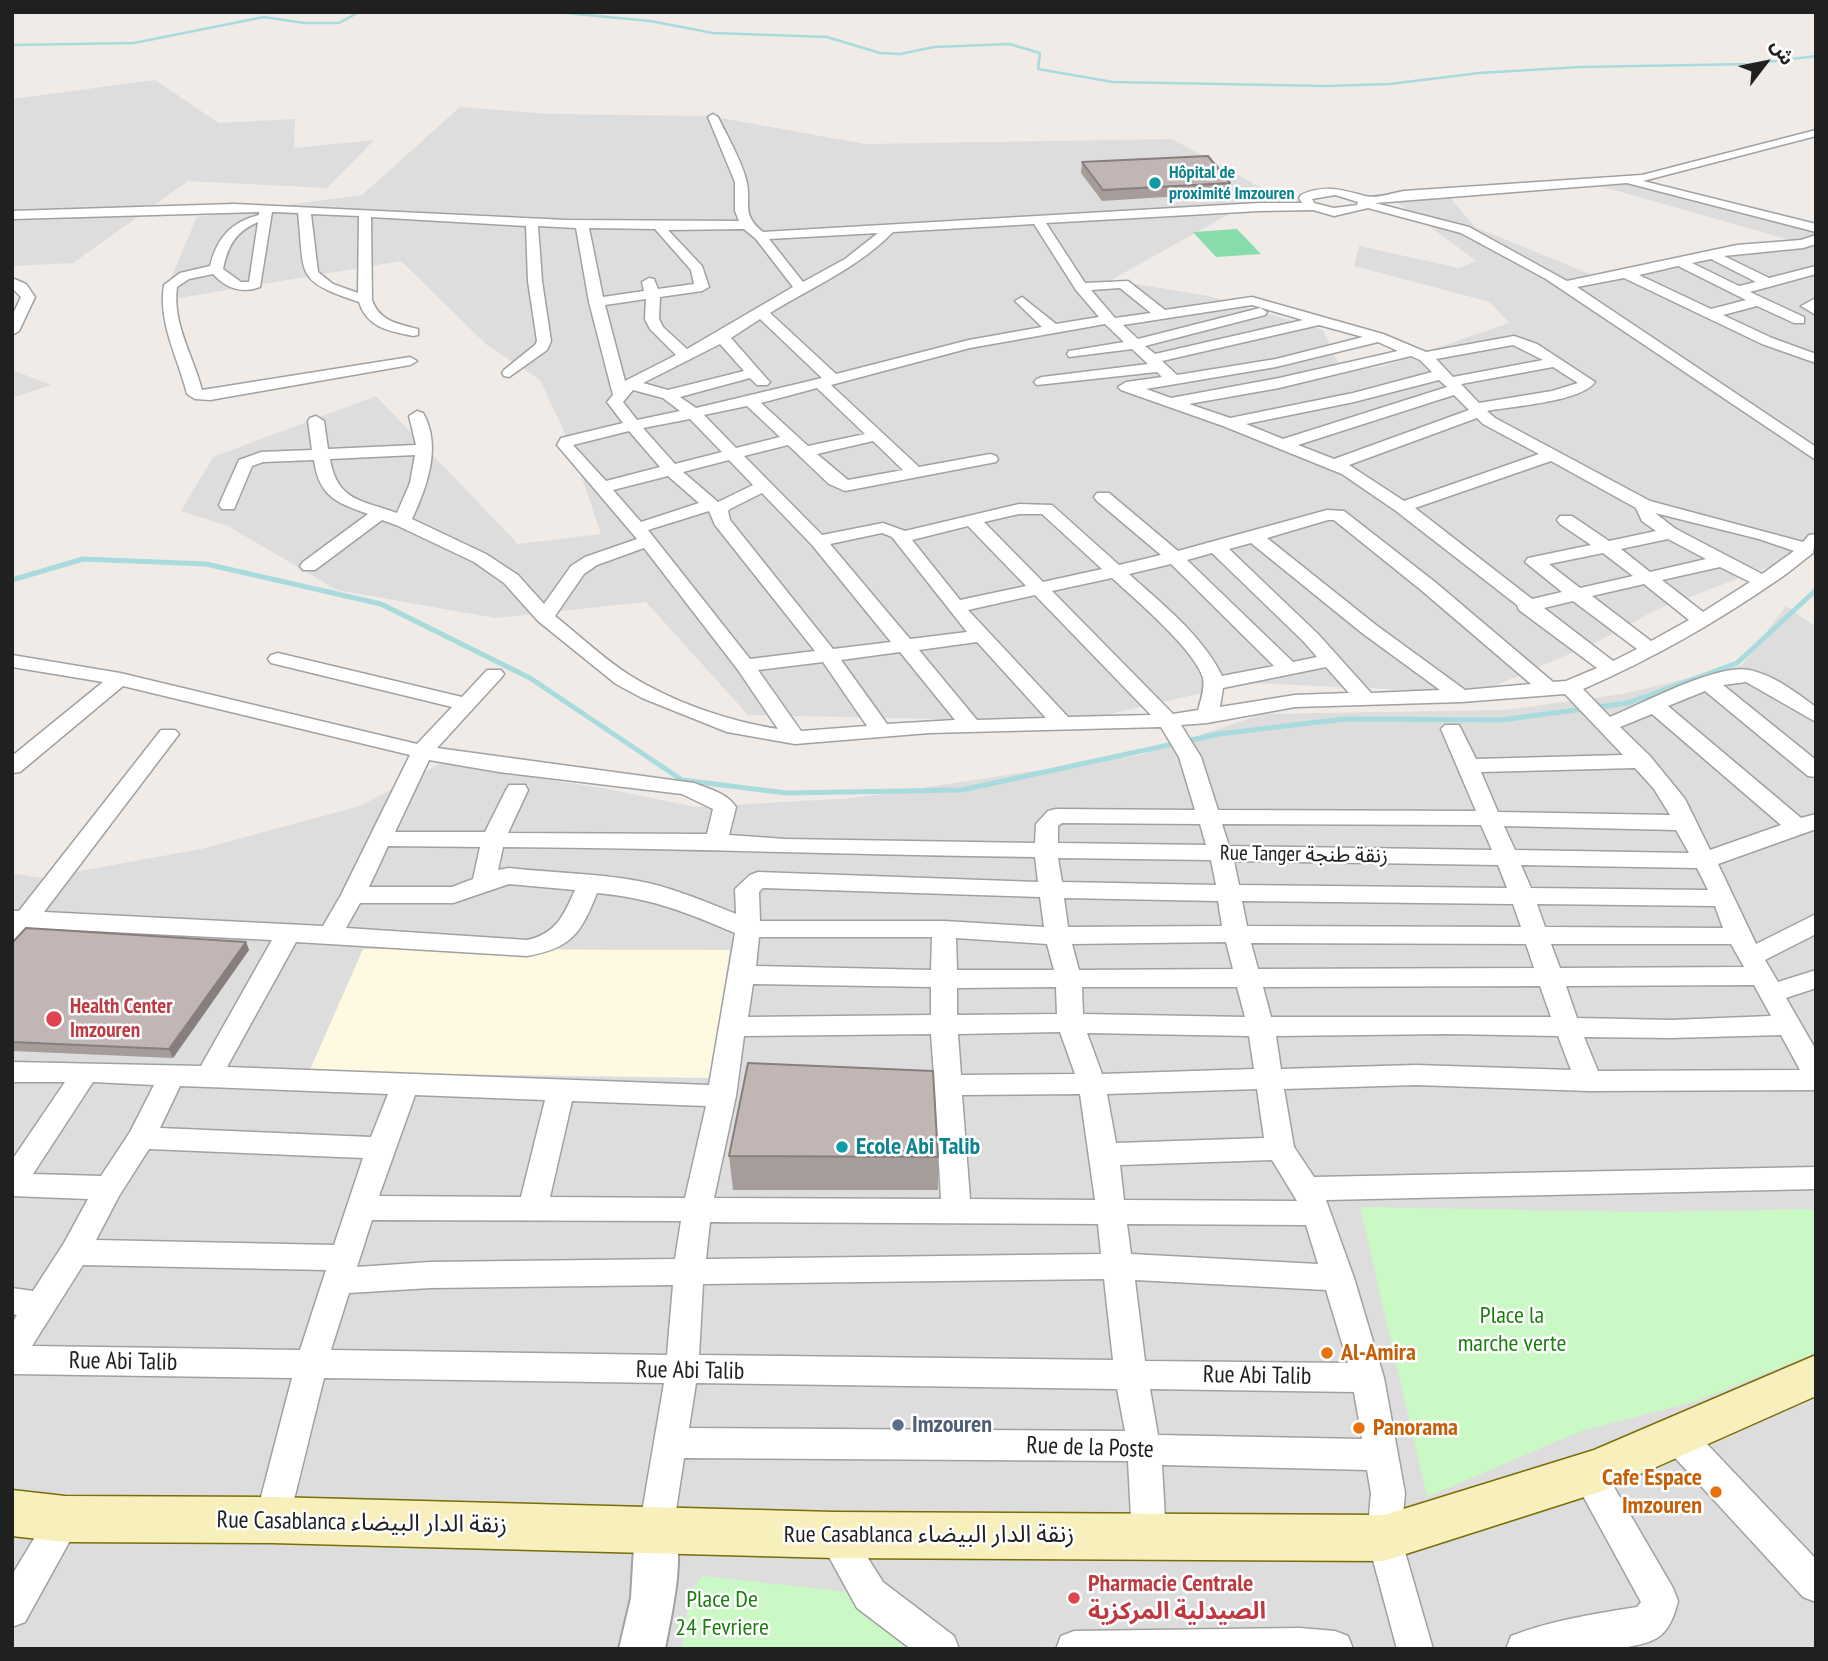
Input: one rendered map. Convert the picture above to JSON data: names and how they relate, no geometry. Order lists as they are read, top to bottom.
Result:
{
  "streets": {
    "main road": ["Rue Casablanca زنقة الدار البيضاء"],
    "street": ["Rue Tanger زنقة طنجة", "Rue Abi Talib", "Rue de la Poste"]
  },
  "parks": ["Place la marche verte", "Place De 24 Fevriere"],
  "places": [
    "Hôpital de proximité Imzouren",
    "Health Center Imzouren",
    "Ecole Abi Talib",
    "Al-Amira",
    "Imzouren",
    "Panorama",
    "Cafe Espace Imzouren",
    "Pharmacie Centrale الصيدلية المركزية"
  ],
  "north": "top right"
}
